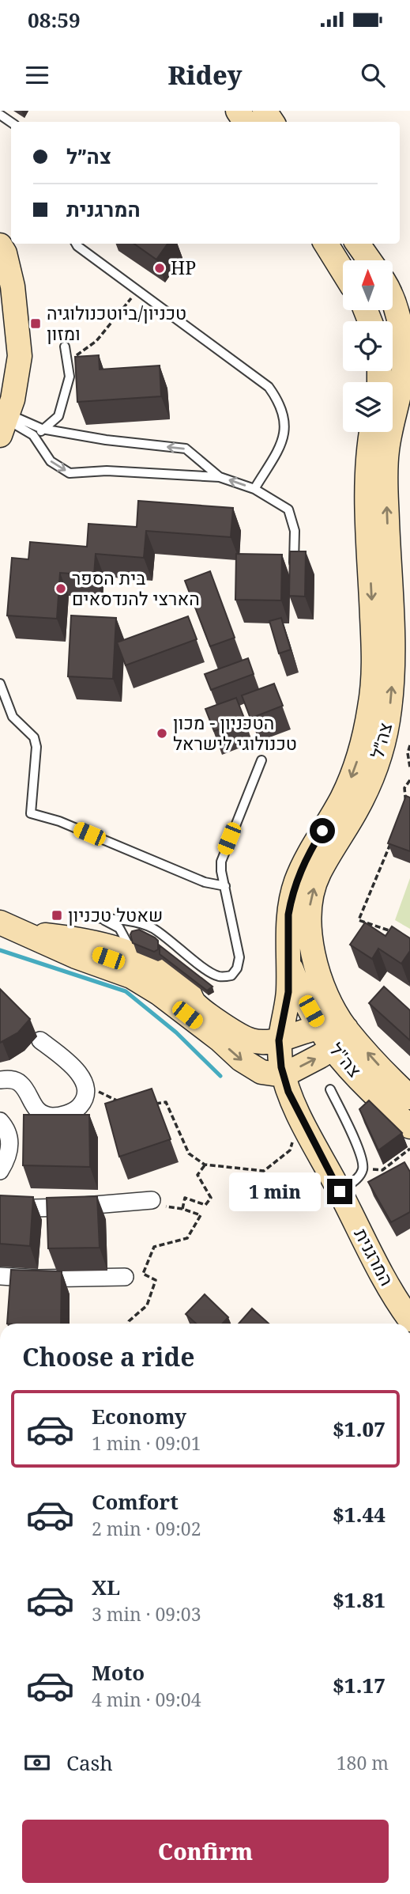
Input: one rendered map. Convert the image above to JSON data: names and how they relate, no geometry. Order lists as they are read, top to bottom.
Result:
{
  "streets": {
    "main road": ["צה״ל", "צה\"ל", "המרגנית"]
  },
  "crossings": [
    ["צה״ל", "צה\"ל"],
    ["צה״ל", "המרגנית"],
    ["צה\"ל", "המרגנית"]
  ],
  "places": {
    "other": ["HP", "בית הספר הארצי להנדסאים", "הטכניון - מכון טכנולוגי לישראל"],
    "transit": ["טכניון/ביוטכנולוגיה ומזון", "שאטל טכניון"]
  },
  "north": "top",
  "page": {
    "status": "08:59",
    "header": "Ridey",
    "banner": ["צה״ל", "המרגנית"],
    "bubble": "1 min",
    "heading": "Choose a ride",
    "list": [
      {
        "name": "Economy",
        "note": "1 min · 09:01",
        "value": "$1.07"
      },
      {
        "name": "Comfort",
        "note": "2 min · 09:02",
        "value": "$1.44"
      },
      {
        "name": "XL",
        "note": "3 min · 09:03",
        "value": "$1.81"
      },
      {
        "name": "Moto",
        "note": "4 min · 09:04",
        "value": "$1.17"
      }
    ],
    "pay": ["Cash", "180 m"],
    "buttons": "Confirm"
  }
}
